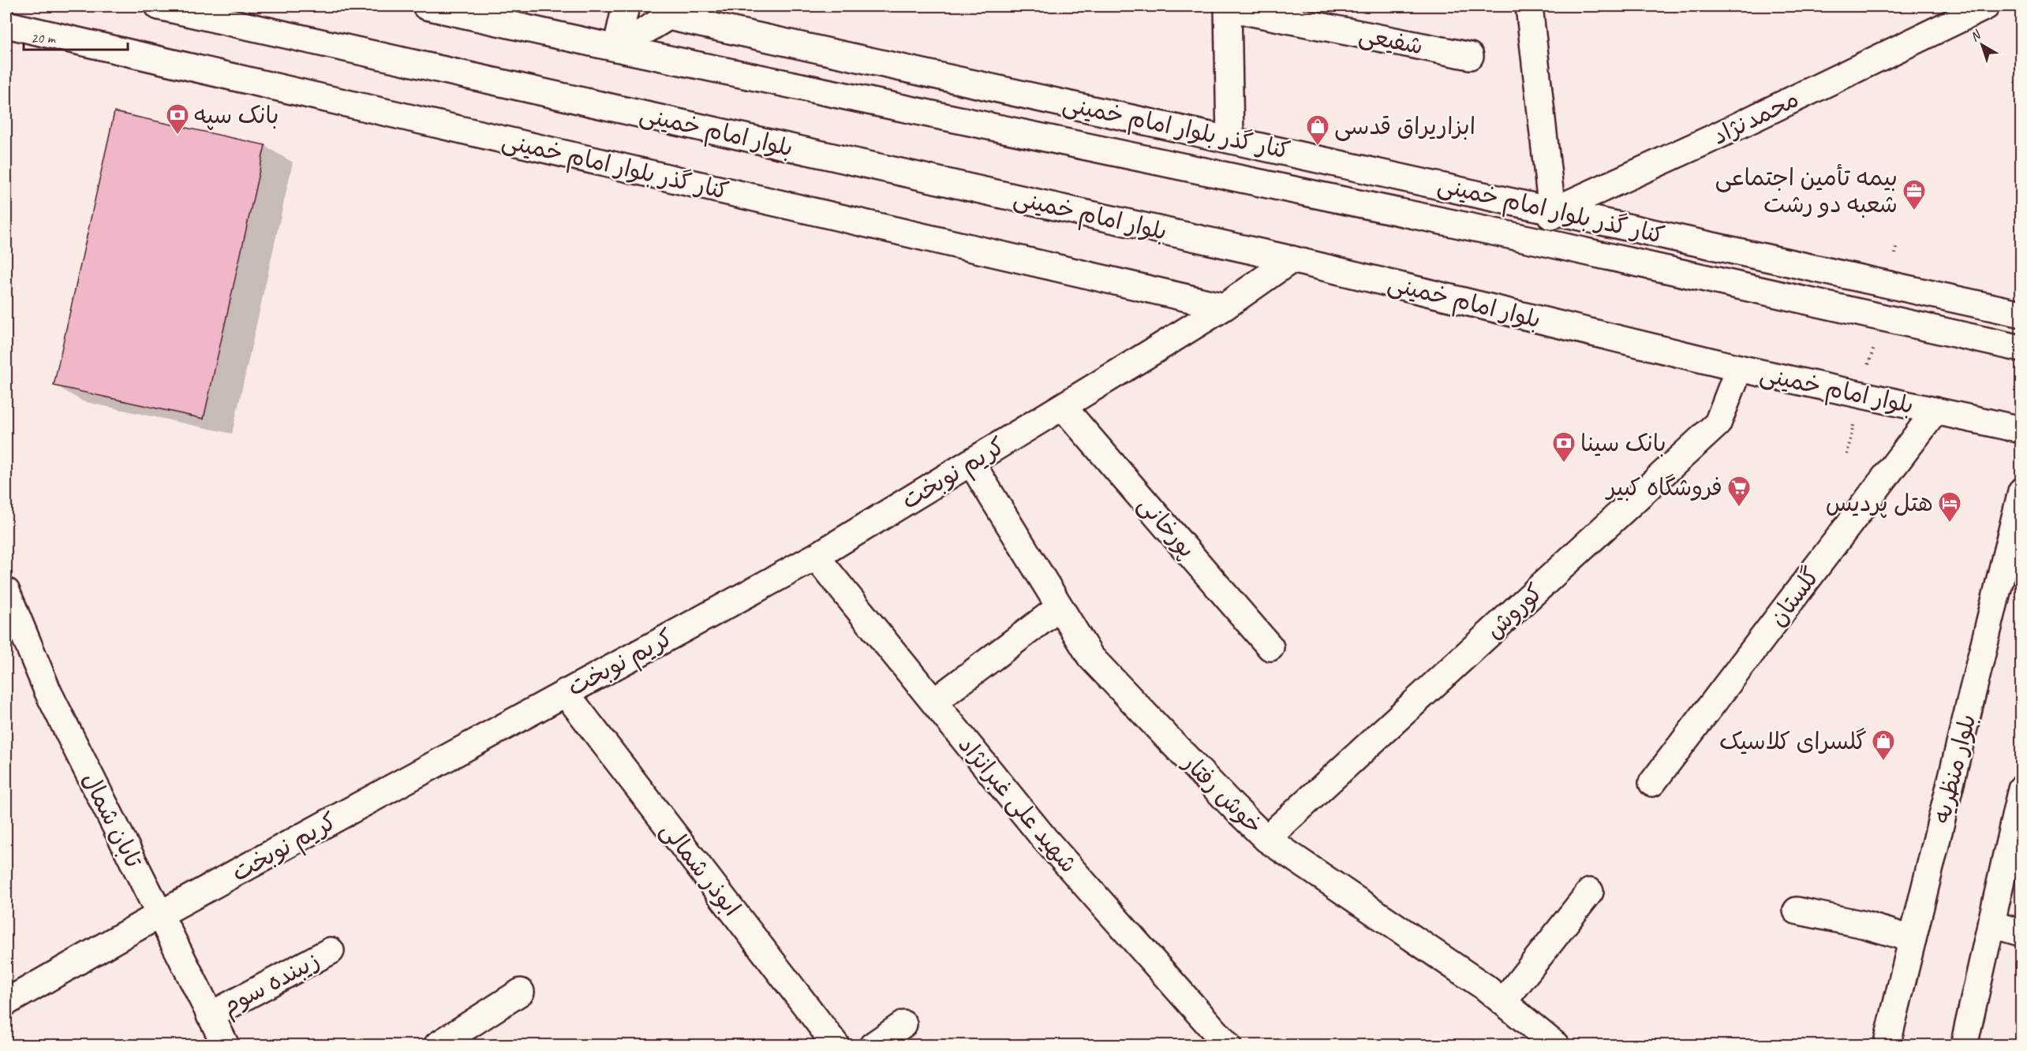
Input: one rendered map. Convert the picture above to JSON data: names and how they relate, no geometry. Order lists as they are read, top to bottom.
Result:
{
  "streets": {
    "street": [
      "شفیعی",
      "محمدنژاد",
      "کنار گذر بلوار امام خمینی",
      "بلوار امام خمینی",
      "کریم نوبخت",
      "پورخانی",
      "گلستان",
      "کوروش",
      "بلوار منظریه",
      "خوش رفتار",
      "شهید علی غبرانژاد",
      "تابان شمال",
      "ابوذر شمالی",
      "زیبنده سوم"
    ]
  },
  "crossings": [
    ["محمدنژاد", "کنار گذر بلوار امام خمینی"],
    ["کنار گذر بلوار امام خمینی", "کریم نوبخت"],
    ["بلوار امام خمینی", "کریم نوبخت"],
    ["بلوار امام خمینی", "گلستان"],
    ["بلوار امام خمینی", "کوروش"],
    ["کریم نوبخت", "پورخانی"],
    ["کریم نوبخت", "خوش رفتار"],
    ["کریم نوبخت", "شهید علی غبرانژاد"],
    ["کریم نوبخت", "تابان شمال"],
    ["کریم نوبخت", "ابوذر شمالی"],
    ["کوروش", "خوش رفتار"],
    ["تابان شمال", "زیبنده سوم"]
  ],
  "places": {
    "bank": ["بانک سپه", "بانک سینا"],
    "shop": ["ابزاریراق قدسی", "گلسرای کلاسیک"],
    "office": ["بیمه تأمین اجتماعی شعبه دو رشت"],
    "supermarket": ["فروشگاه کبیر"],
    "hotel": ["هتل پرديس"]
  },
  "scale_bar": "20 m",
  "north": "top left"
}
